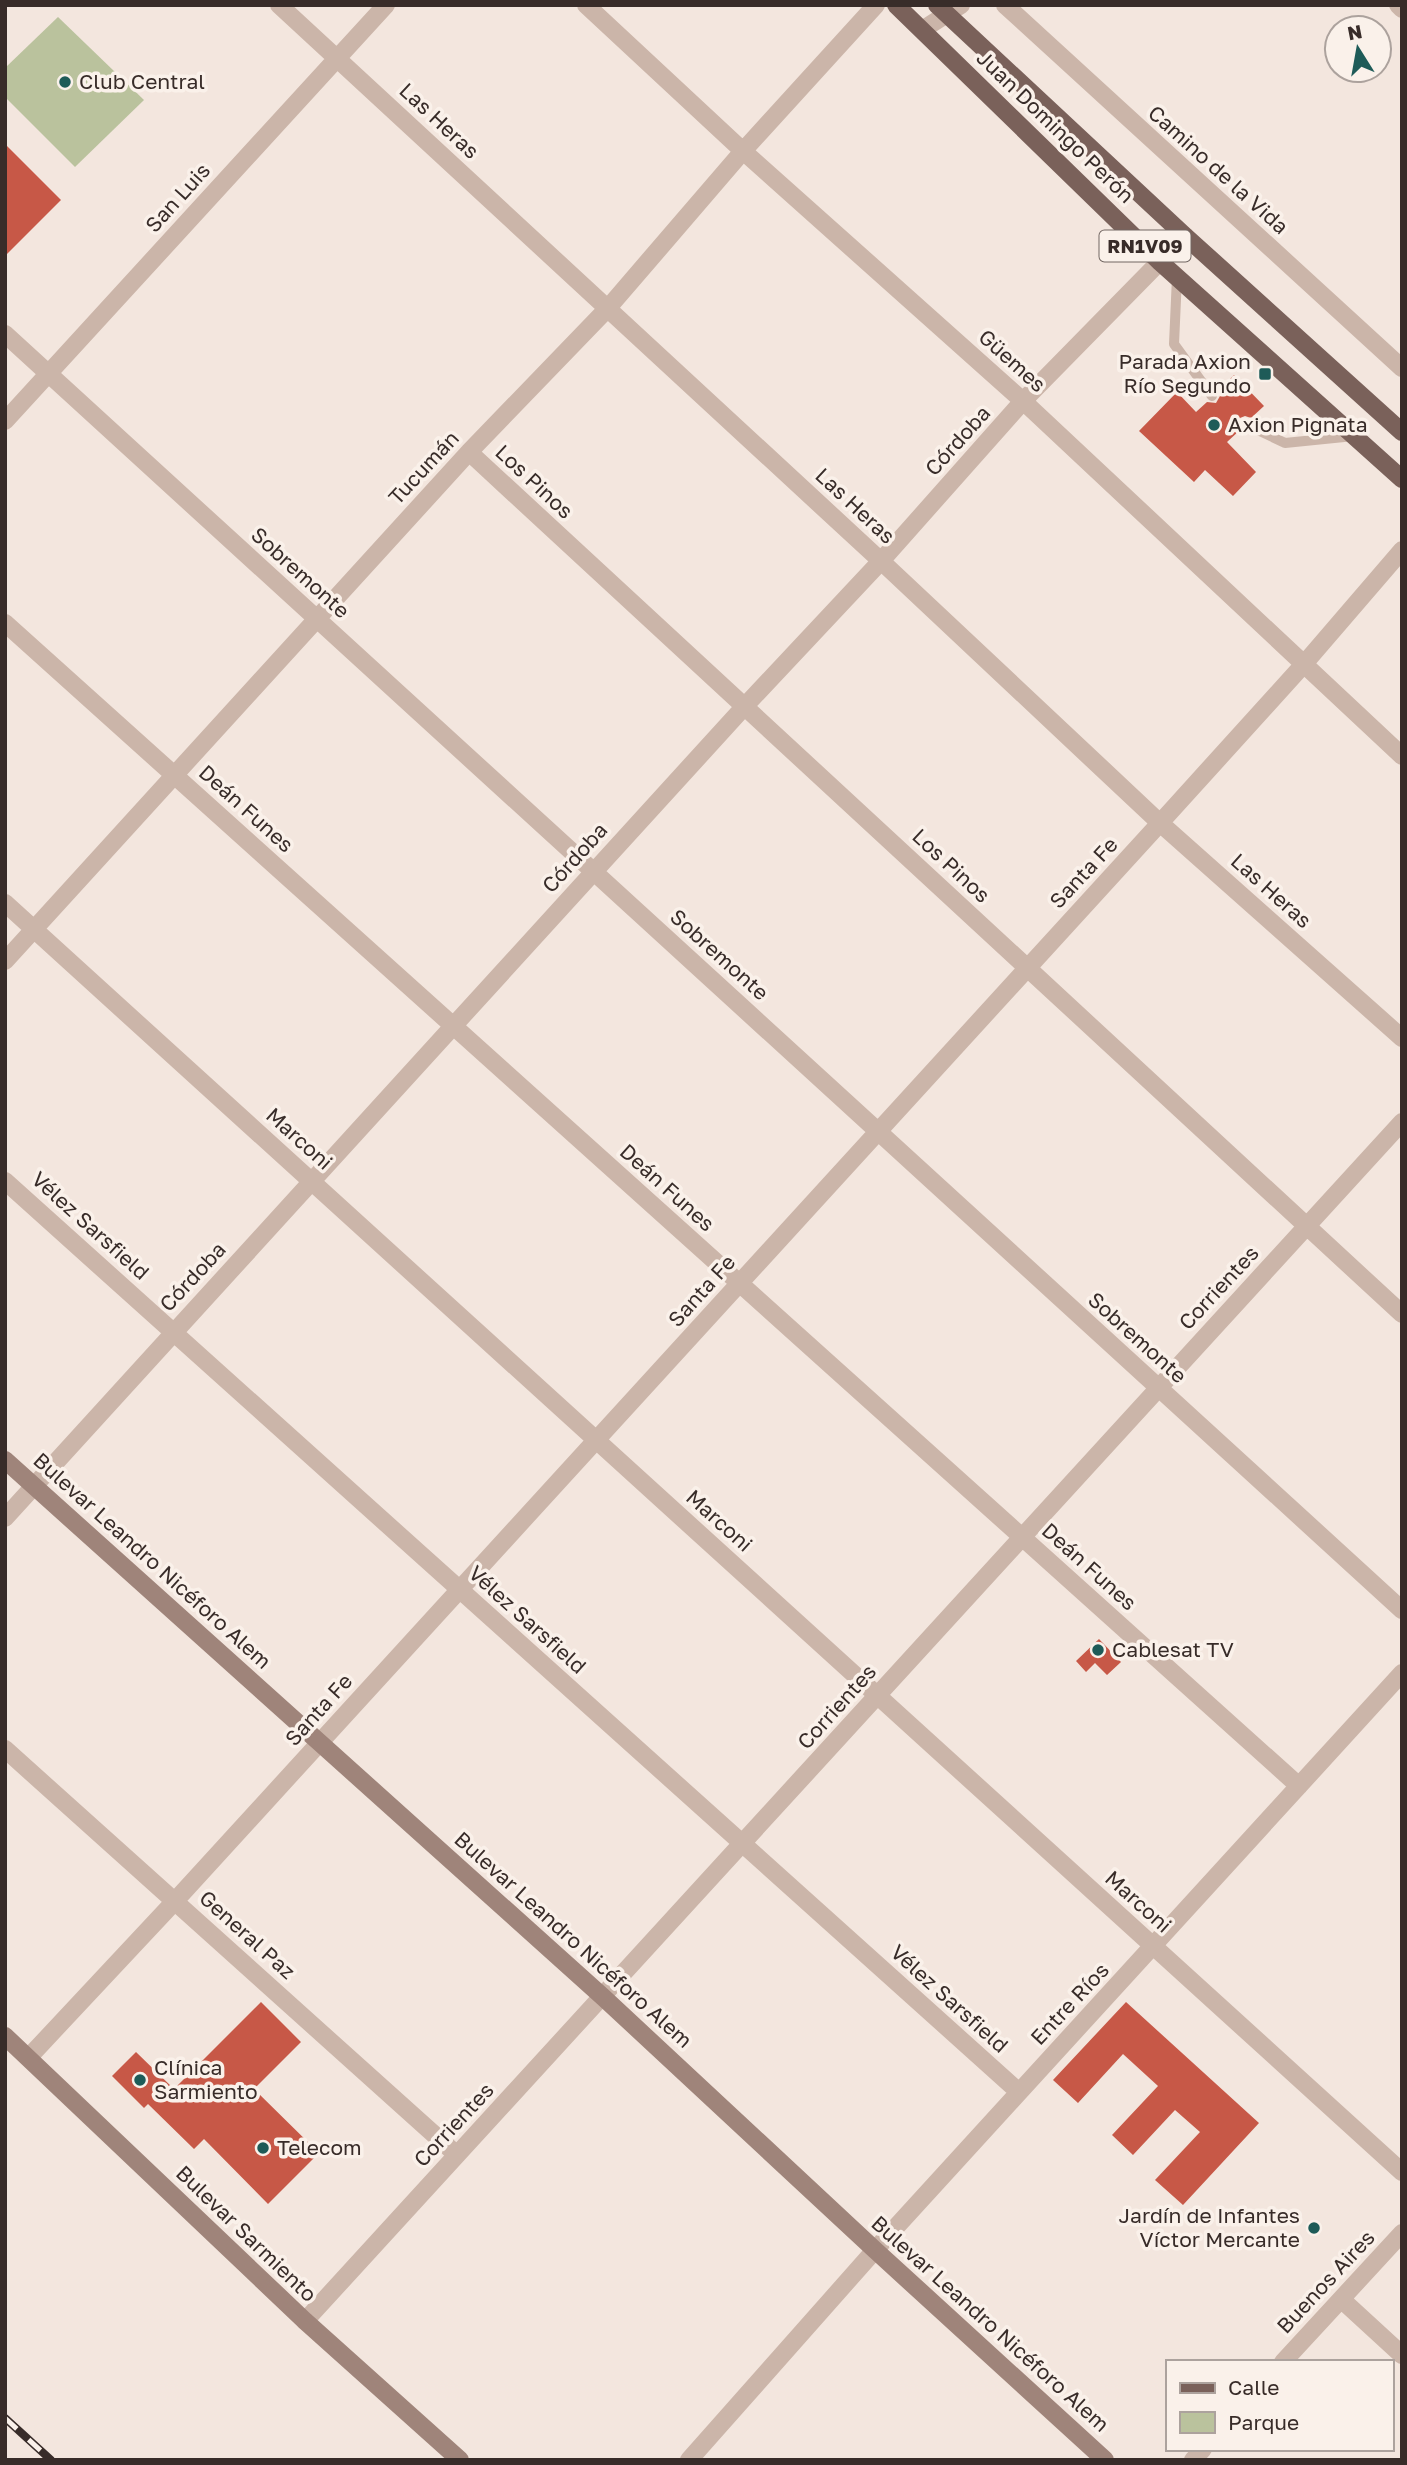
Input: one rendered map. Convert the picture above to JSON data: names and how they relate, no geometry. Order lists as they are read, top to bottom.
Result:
{
  "streets": {
    "main road": ["Juan Domingo Perón", "RN1V09"],
    "street": [
      "Las Heras",
      "Camino de la Vida",
      "San Luis",
      "Güemes",
      "Córdoba",
      "Tucumán",
      "Los Pinos",
      "Sobremonte",
      "Deán Funes",
      "Santa Fe",
      "Marconi",
      "Vélez Sarsfield",
      "Corrientes",
      "Bulevar Leandro Nicéforo Alem",
      "General Paz",
      "Entre Ríos",
      "Bulevar Sarmiento",
      "Buenos Aires"
    ]
  },
  "crossings": [
    ["Las Heras", "San Luis"],
    ["Las Heras", "Córdoba"],
    ["Las Heras", "Tucumán"],
    ["Las Heras", "Santa Fe"],
    ["Juan Domingo Perón", "Córdoba"],
    ["San Luis", "Sobremonte"],
    ["Güemes", "Córdoba"],
    ["Güemes", "Tucumán"],
    ["Güemes", "Santa Fe"],
    ["Córdoba", "Los Pinos"],
    ["Córdoba", "Sobremonte"],
    ["Córdoba", "Deán Funes"],
    ["Córdoba", "Marconi"],
    ["Córdoba", "Vélez Sarsfield"],
    ["Córdoba", "Bulevar Leandro Nicéforo Alem"],
    ["Tucumán", "Los Pinos"],
    ["Tucumán", "Sobremonte"],
    ["Tucumán", "Deán Funes"],
    ["Tucumán", "Marconi"],
    ["Los Pinos", "Santa Fe"],
    ["Los Pinos", "Corrientes"],
    ["Sobremonte", "Santa Fe"],
    ["Sobremonte", "Corrientes"],
    ["Deán Funes", "Santa Fe"],
    ["Deán Funes", "Corrientes"],
    ["Deán Funes", "Entre Ríos"],
    ["Santa Fe", "Marconi"],
    ["Santa Fe", "Vélez Sarsfield"],
    ["Santa Fe", "Bulevar Leandro Nicéforo Alem"],
    ["Santa Fe", "General Paz"],
    ["Santa Fe", "Bulevar Sarmiento"],
    ["Marconi", "Corrientes"],
    ["Marconi", "Entre Ríos"],
    ["Vélez Sarsfield", "Corrientes"],
    ["Vélez Sarsfield", "Entre Ríos"],
    ["Corrientes", "Bulevar Leandro Nicéforo Alem"],
    ["Corrientes", "General Paz"],
    ["Corrientes", "Bulevar Sarmiento"],
    ["Bulevar Leandro Nicéforo Alem", "Entre Ríos"]
  ],
  "places": {
    "other": [
      "Club Central",
      "Axion Pignata",
      "Cablesat TV",
      "Clínica Sarmiento",
      "Telecom",
      "Jardín de Infantes Víctor Mercante"
    ],
    "transit": ["Parada Axion Río Segundo"]
  },
  "legend": ["Calle", "Parque"],
  "north": "top"
}
